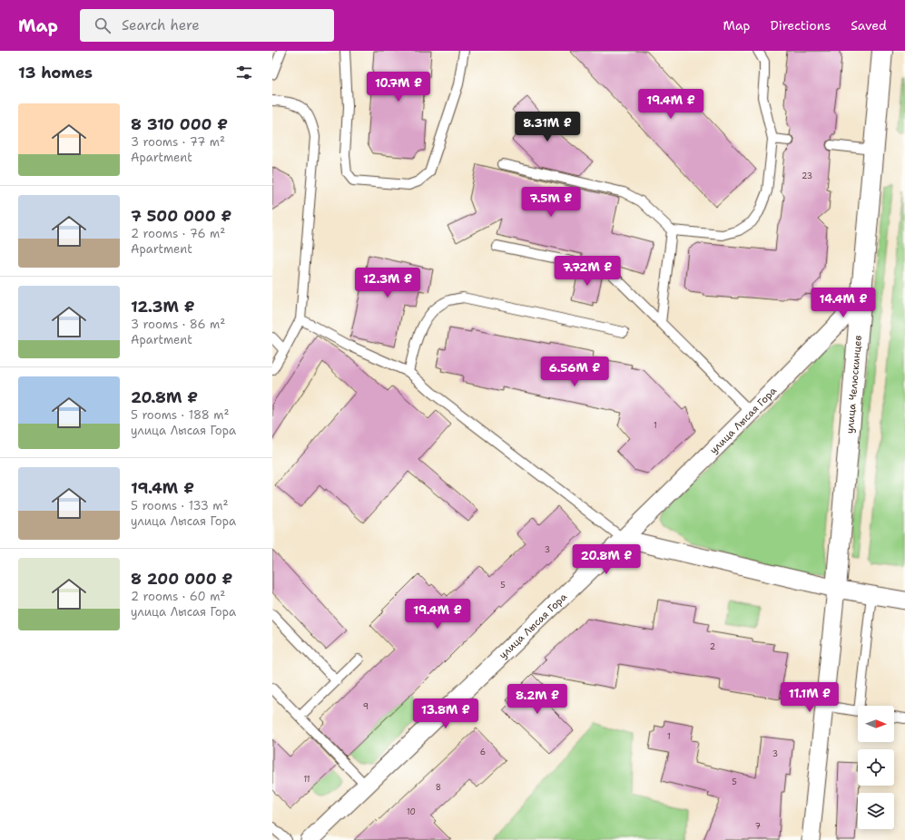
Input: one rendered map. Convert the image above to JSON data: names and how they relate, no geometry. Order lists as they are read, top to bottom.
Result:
{
  "streets": {
    "street": ["улица Челюскинцев", "улица Лысая Гора"]
  },
  "crossings": [
    ["улица Челюскинцев", "улица Лысая Гора"]
  ],
  "house_numbers": [
    "23",
    "1",
    "3",
    "5",
    "2",
    "9",
    "1",
    "6",
    "3",
    "11",
    "5",
    "8",
    "10",
    "7"
  ],
  "north": "right",
  "page": {
    "header": "Map",
    "search": "Search here",
    "nav": ["Map", "Directions", "Saved"],
    "heading": "13 homes",
    "price": [
      "10.7M ₽",
      "19.4M ₽",
      "8.31M ₽",
      "7.5M ₽",
      "7.72M ₽",
      "12.3M ₽",
      "14.4M ₽",
      "6.56M ₽",
      "20.8M ₽",
      "19.4M ₽",
      "11.1M ₽",
      "8.2M ₽",
      "13.8M ₽"
    ],
    "list": [
      {
        "name": "8 310 000 ₽",
        "note": "3 rooms · 77 m² · Apartment"
      },
      {
        "name": "7 500 000 ₽",
        "note": "2 rooms · 76 m² · Apartment"
      },
      {
        "name": "12.3M ₽",
        "note": "3 rooms · 86 m² · Apartment"
      },
      {
        "name": "20.8M ₽",
        "note": "5 rooms · 188 m² · улица Лысая Гора"
      },
      {
        "name": "19.4M ₽",
        "note": "5 rooms · 133 m² · улица Лысая Гора"
      },
      {
        "name": "8 200 000 ₽",
        "note": "2 rooms · 60 m² · улица Лысая Гора"
      }
    ]
  }
}
